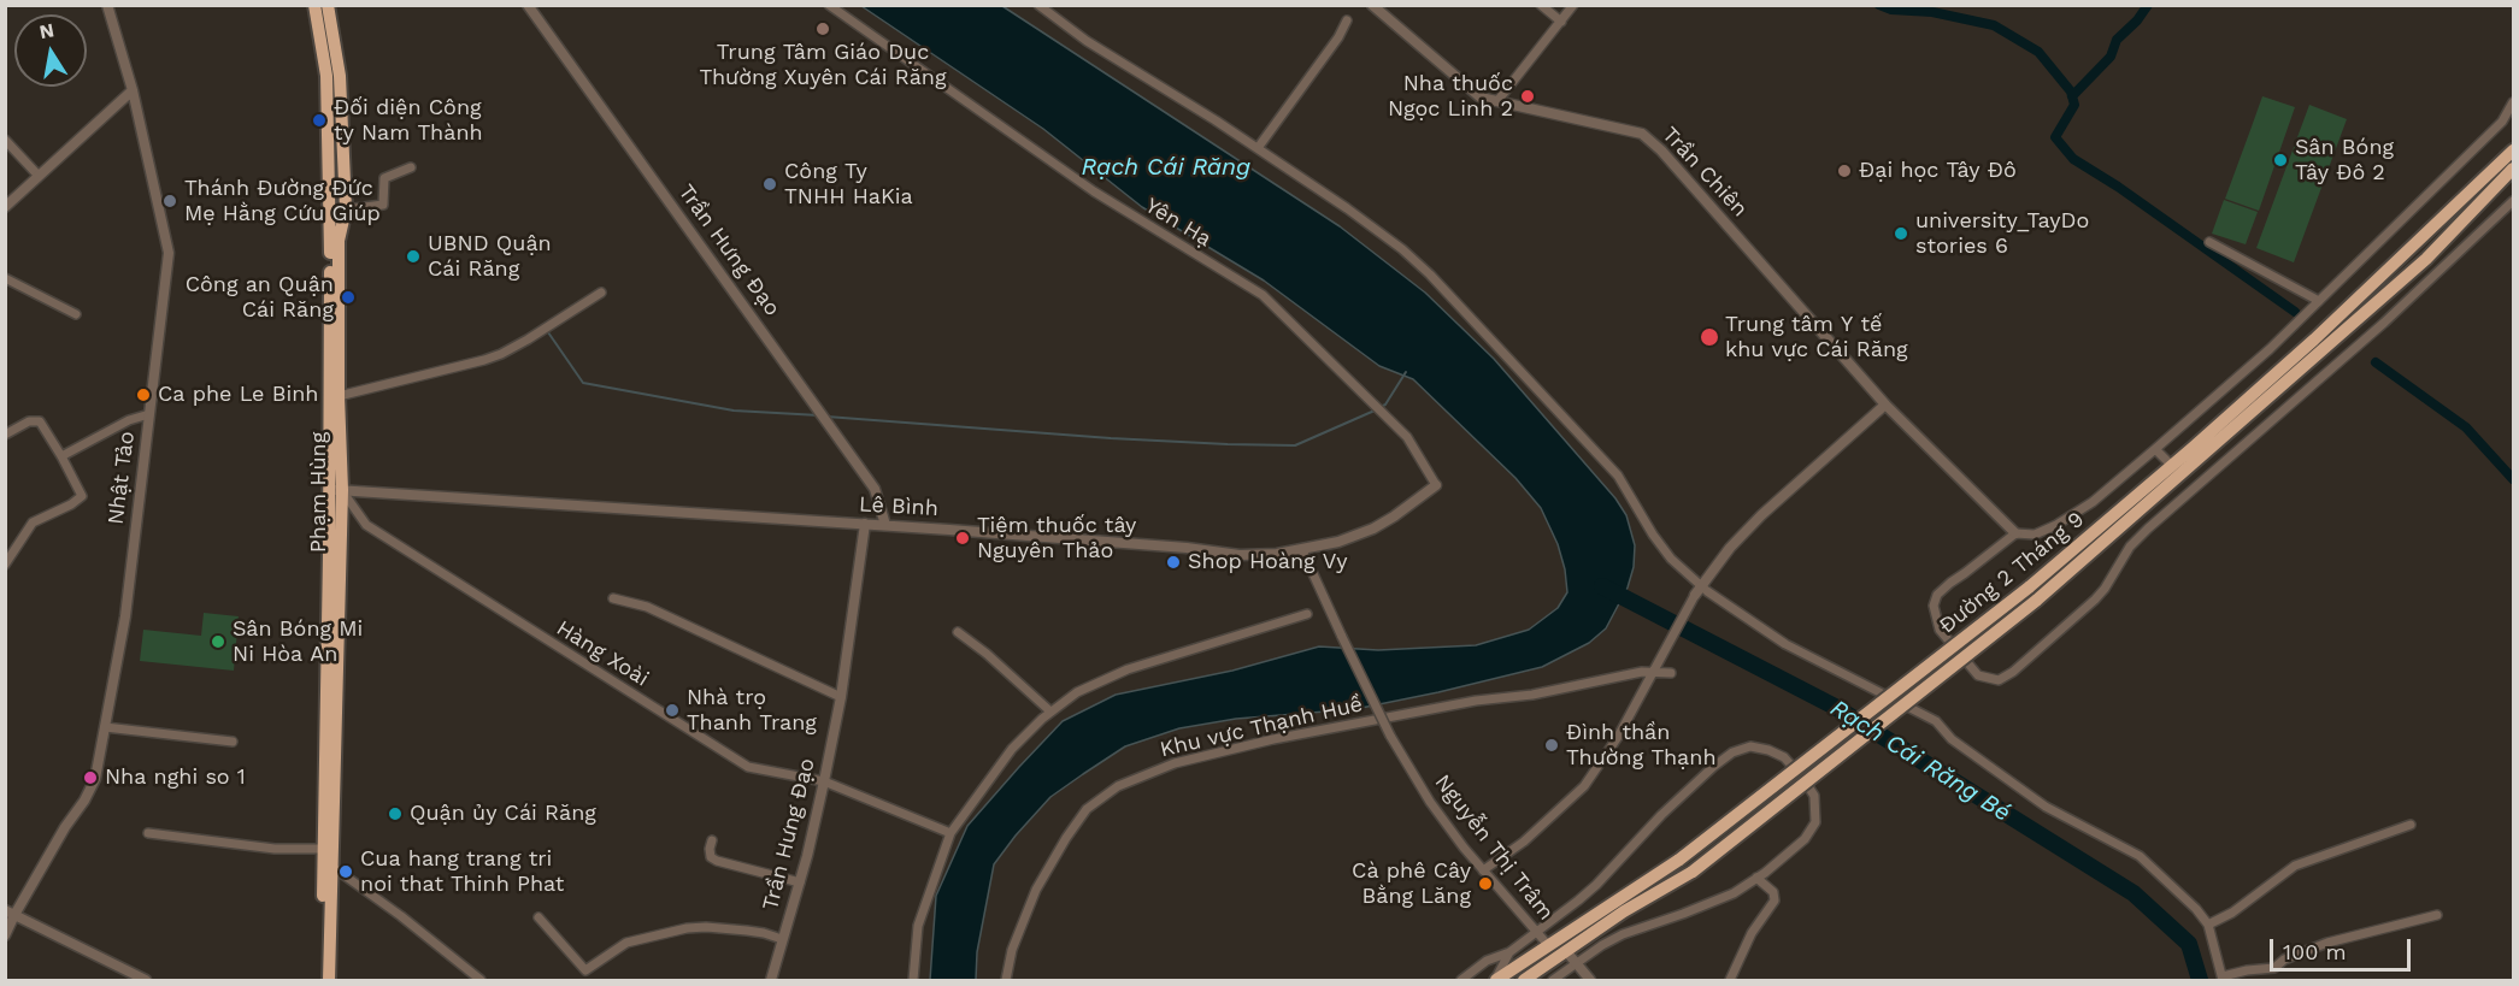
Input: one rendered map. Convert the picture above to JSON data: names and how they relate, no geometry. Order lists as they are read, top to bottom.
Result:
{
  "streets": {
    "highway": ["Phạm Hùng", "Đường 2 Tháng 9"],
    "street": [
      "Trần Chiên",
      "Yên Hạ",
      "Trần Hưng Đạo",
      "Nhật Tảo",
      "Lê Bình",
      "Hàng Xoài",
      "Khu vực Thạnh Huề",
      "Nguyễn Thị Trâm"
    ]
  },
  "crossings": [
    ["Yên Hạ", "Lê Bình"],
    ["Trần Hưng Đạo", "Lê Bình"],
    ["Trần Hưng Đạo", "Hàng Xoài"],
    ["Phạm Hùng", "Lê Bình"],
    ["Phạm Hùng", "Hàng Xoài"],
    ["Lê Bình", "Hàng Xoài"],
    ["Lê Bình", "Nguyễn Thị Trâm"],
    ["Đường 2 Tháng 9", "Nguyễn Thị Trâm"]
  ],
  "water": ["Rạch Cái Răng", "Rạch Cái Răng Bé"],
  "places": [
    "Trung Tâm Giáo Dục Thường Xuyên Cái Răng",
    "Nha thuốc Ngọc Linh 2",
    "Đối diện Công ty Nam Thành",
    "Sân Bóng Tây Đô 2",
    "Đại học Tây Đô",
    "Công Ty TNHH HaKia",
    "Thánh Đường Đức Mẹ Hằng Cứu Giúp",
    "university_TayDo stories 6",
    "UBND Quận Cái Răng",
    "Công an Quận Cái Răng",
    "Trung tâm Y tế khu vực Cái Răng",
    "Ca phe Le Binh",
    "Tiệm thuốc tây Nguyên Thảo",
    "Shop Hoàng Vy",
    "Sân Bóng Mi Ni Hòa An",
    "Nhà trọ Thanh Trang",
    "Đình thần Thường Thạnh",
    "Nha nghi so 1",
    "Quận ủy Cái Răng",
    "Cua hang trang tri noi that Thinh Phat",
    "Cà phê Cây Bằng Lăng"
  ],
  "scale_bar": "100 m",
  "north": "top"
}
